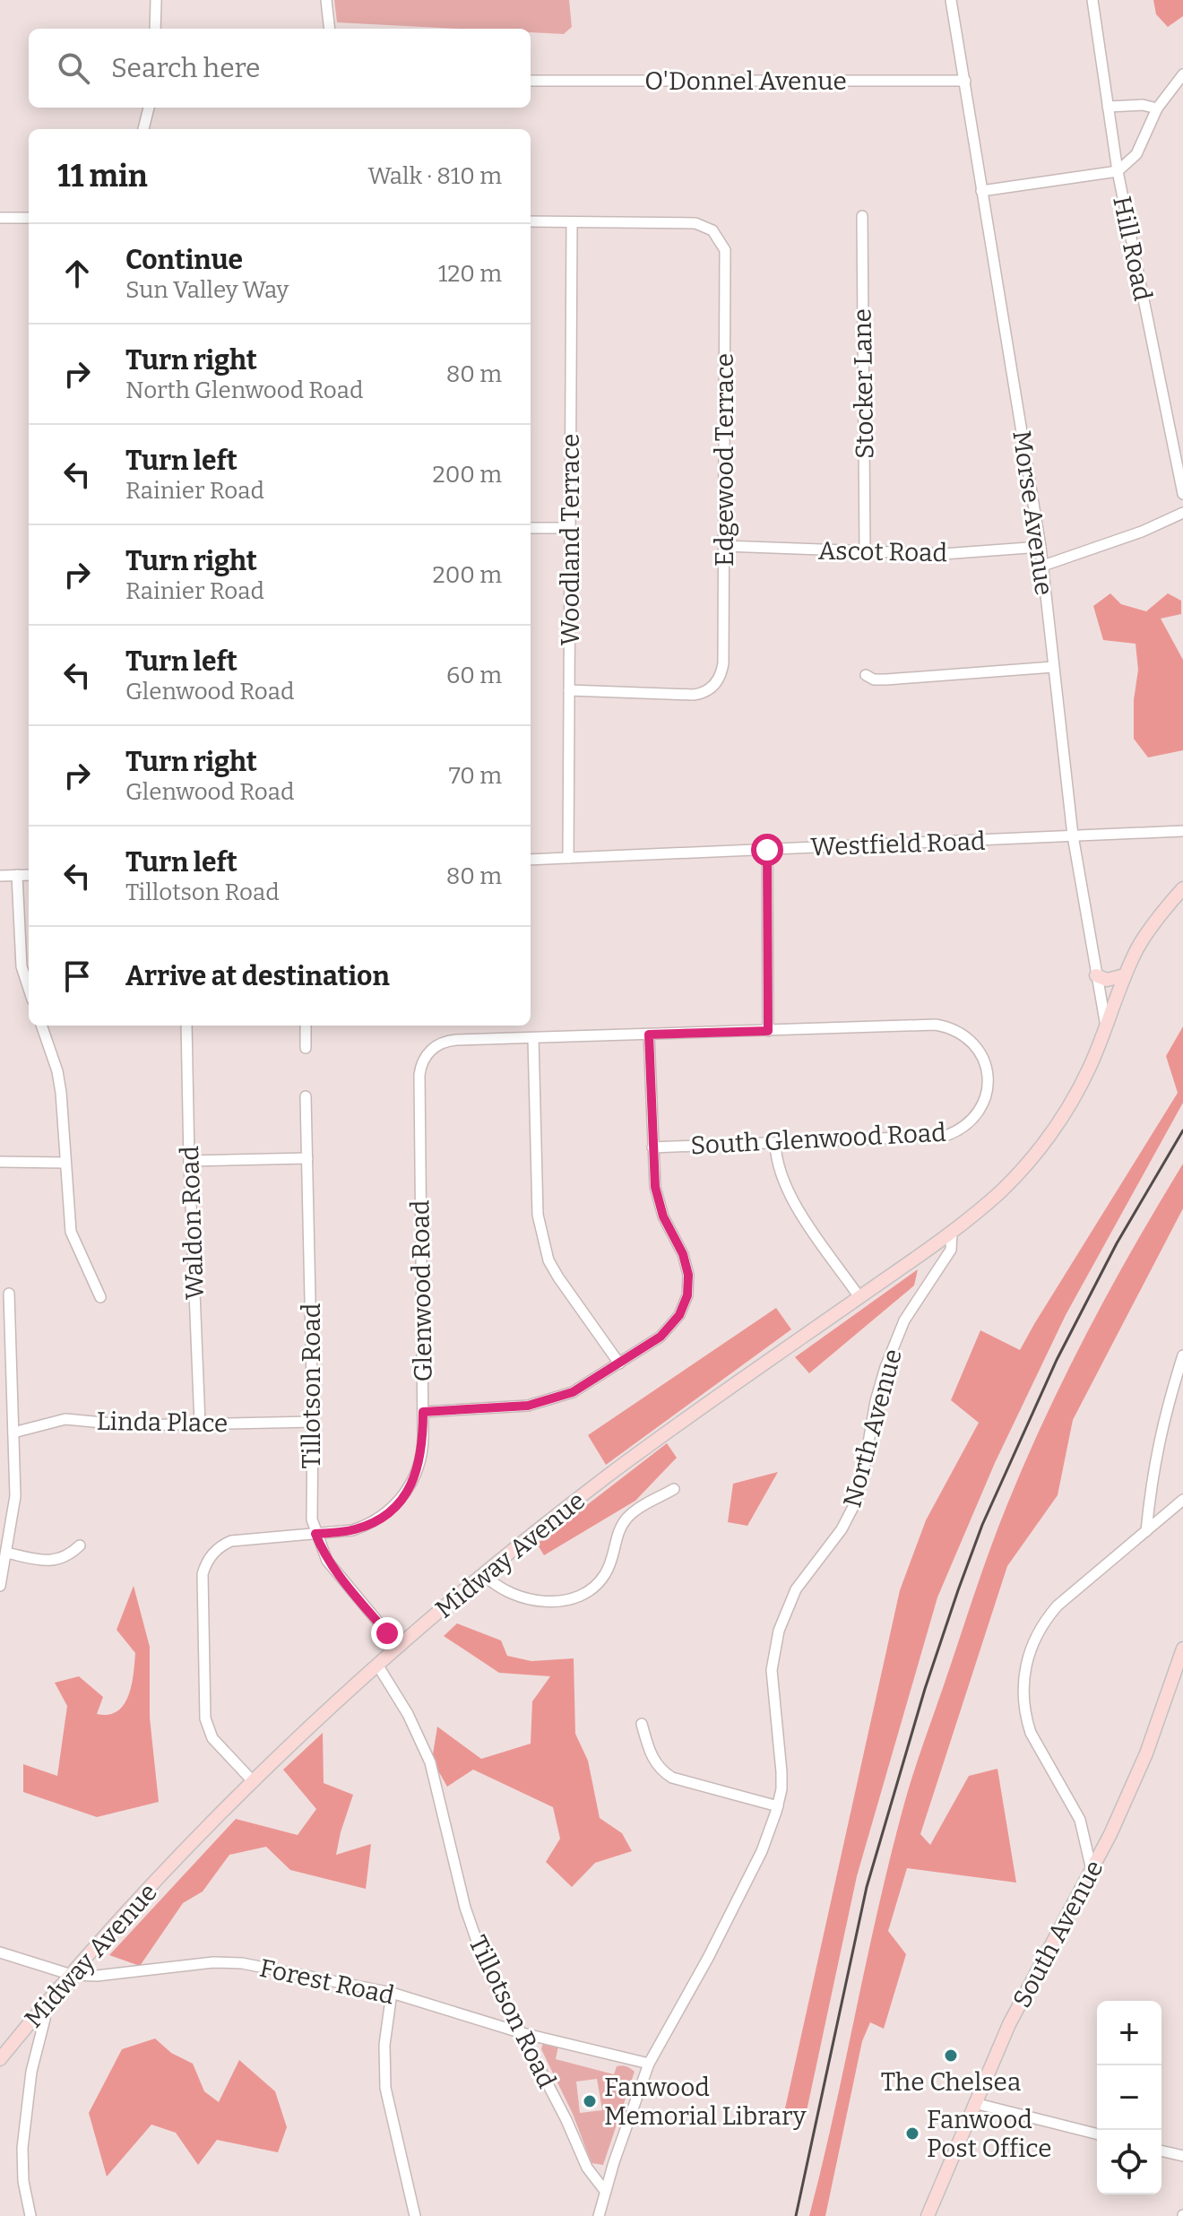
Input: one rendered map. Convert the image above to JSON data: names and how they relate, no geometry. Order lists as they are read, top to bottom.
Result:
{
  "streets": {
    "main road": ["Midway Avenue", "South Avenue"],
    "street": [
      "O'Donnel Avenue",
      "Hill Road",
      "Stocker Lane",
      "Edgewood Terrace",
      "Morse Avenue",
      "Woodland Terrace",
      "Ascot Road",
      "Westfield Road",
      "South Glenwood Road",
      "Waldon Road",
      "Glenwood Road",
      "Tillotson Road",
      "Linda Place",
      "North Avenue",
      "Forest Road"
    ]
  },
  "crossings": [
    ["O'Donnel Avenue", "Morse Avenue"],
    ["Stocker Lane", "Ascot Road"],
    ["Edgewood Terrace", "Woodland Terrace"],
    ["Edgewood Terrace", "Ascot Road"],
    ["Morse Avenue", "Ascot Road"],
    ["Morse Avenue", "Westfield Road"],
    ["Woodland Terrace", "Westfield Road"],
    ["Waldon Road", "Linda Place"],
    ["Glenwood Road", "Tillotson Road"],
    ["Glenwood Road", "Midway Avenue"],
    ["Tillotson Road", "Linda Place"],
    ["Tillotson Road", "North Avenue"],
    ["Tillotson Road", "Midway Avenue"],
    ["Tillotson Road", "Forest Road"],
    ["North Avenue", "Midway Avenue"],
    ["North Avenue", "Forest Road"],
    ["Midway Avenue", "Forest Road"]
  ],
  "places": ["The Chelsea", "Fanwood Memorial Library", "Fanwood Post Office"],
  "page": {
    "search": "Search here",
    "heading": ["11 min", "Walk · 810 m"],
    "list": [
      ["Continue", "Sun Valley Way", "120 m"],
      ["Turn right", "North Glenwood Road", "80 m"],
      ["Turn left", "Rainier Road", "200 m"],
      ["Turn right", "Rainier Road", "200 m"],
      ["Turn left", "Glenwood Road", "60 m"],
      ["Turn right", "Glenwood Road", "70 m"],
      ["Turn left", "Tillotson Road", "80 m"],
      "Arrive at destination"
    ],
    "map_buttons": ["+", "−"]
  }
}
